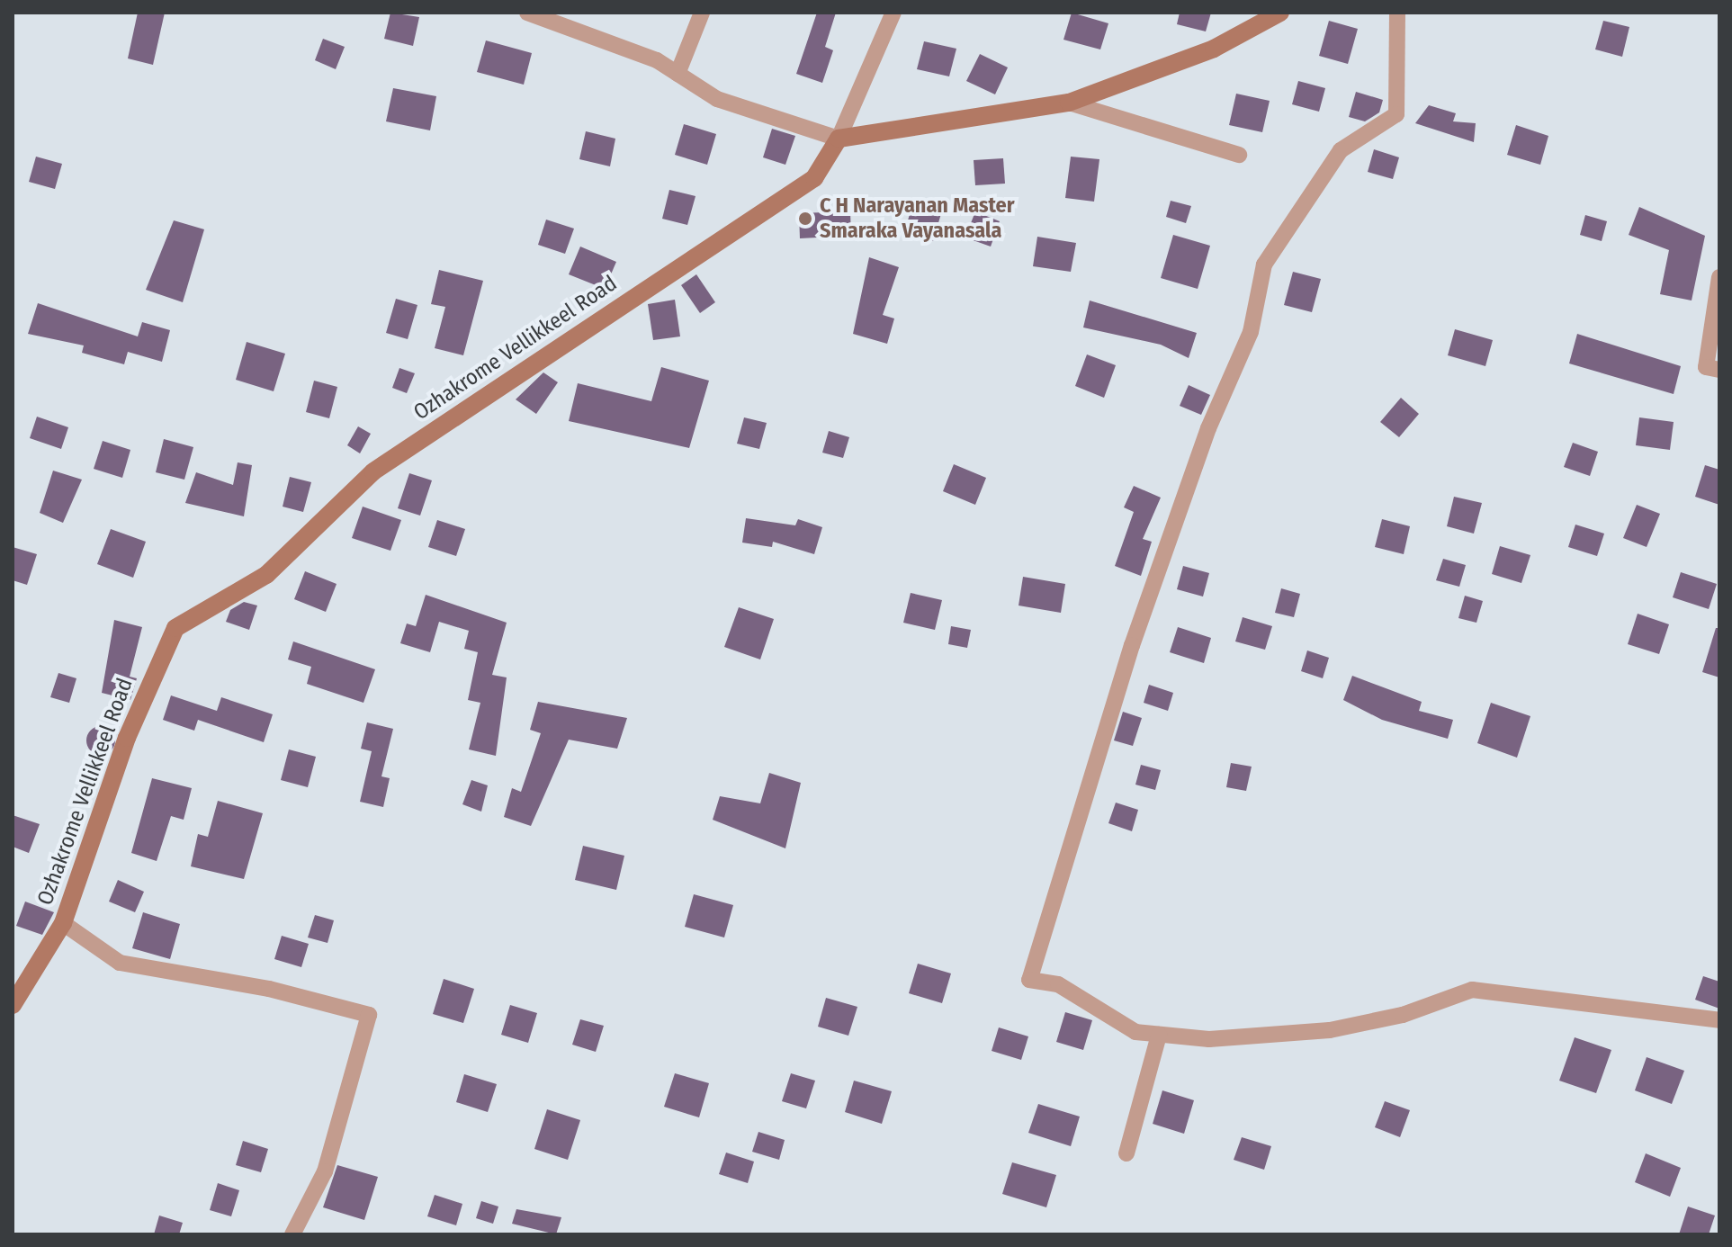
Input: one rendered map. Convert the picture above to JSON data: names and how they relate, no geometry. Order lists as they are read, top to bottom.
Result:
{
  "streets": {
    "main road": ["Ozhakrome Vellikkeel Road"]
  },
  "places": ["C H Narayanan Master Smaraka Vayanasala"]
}
